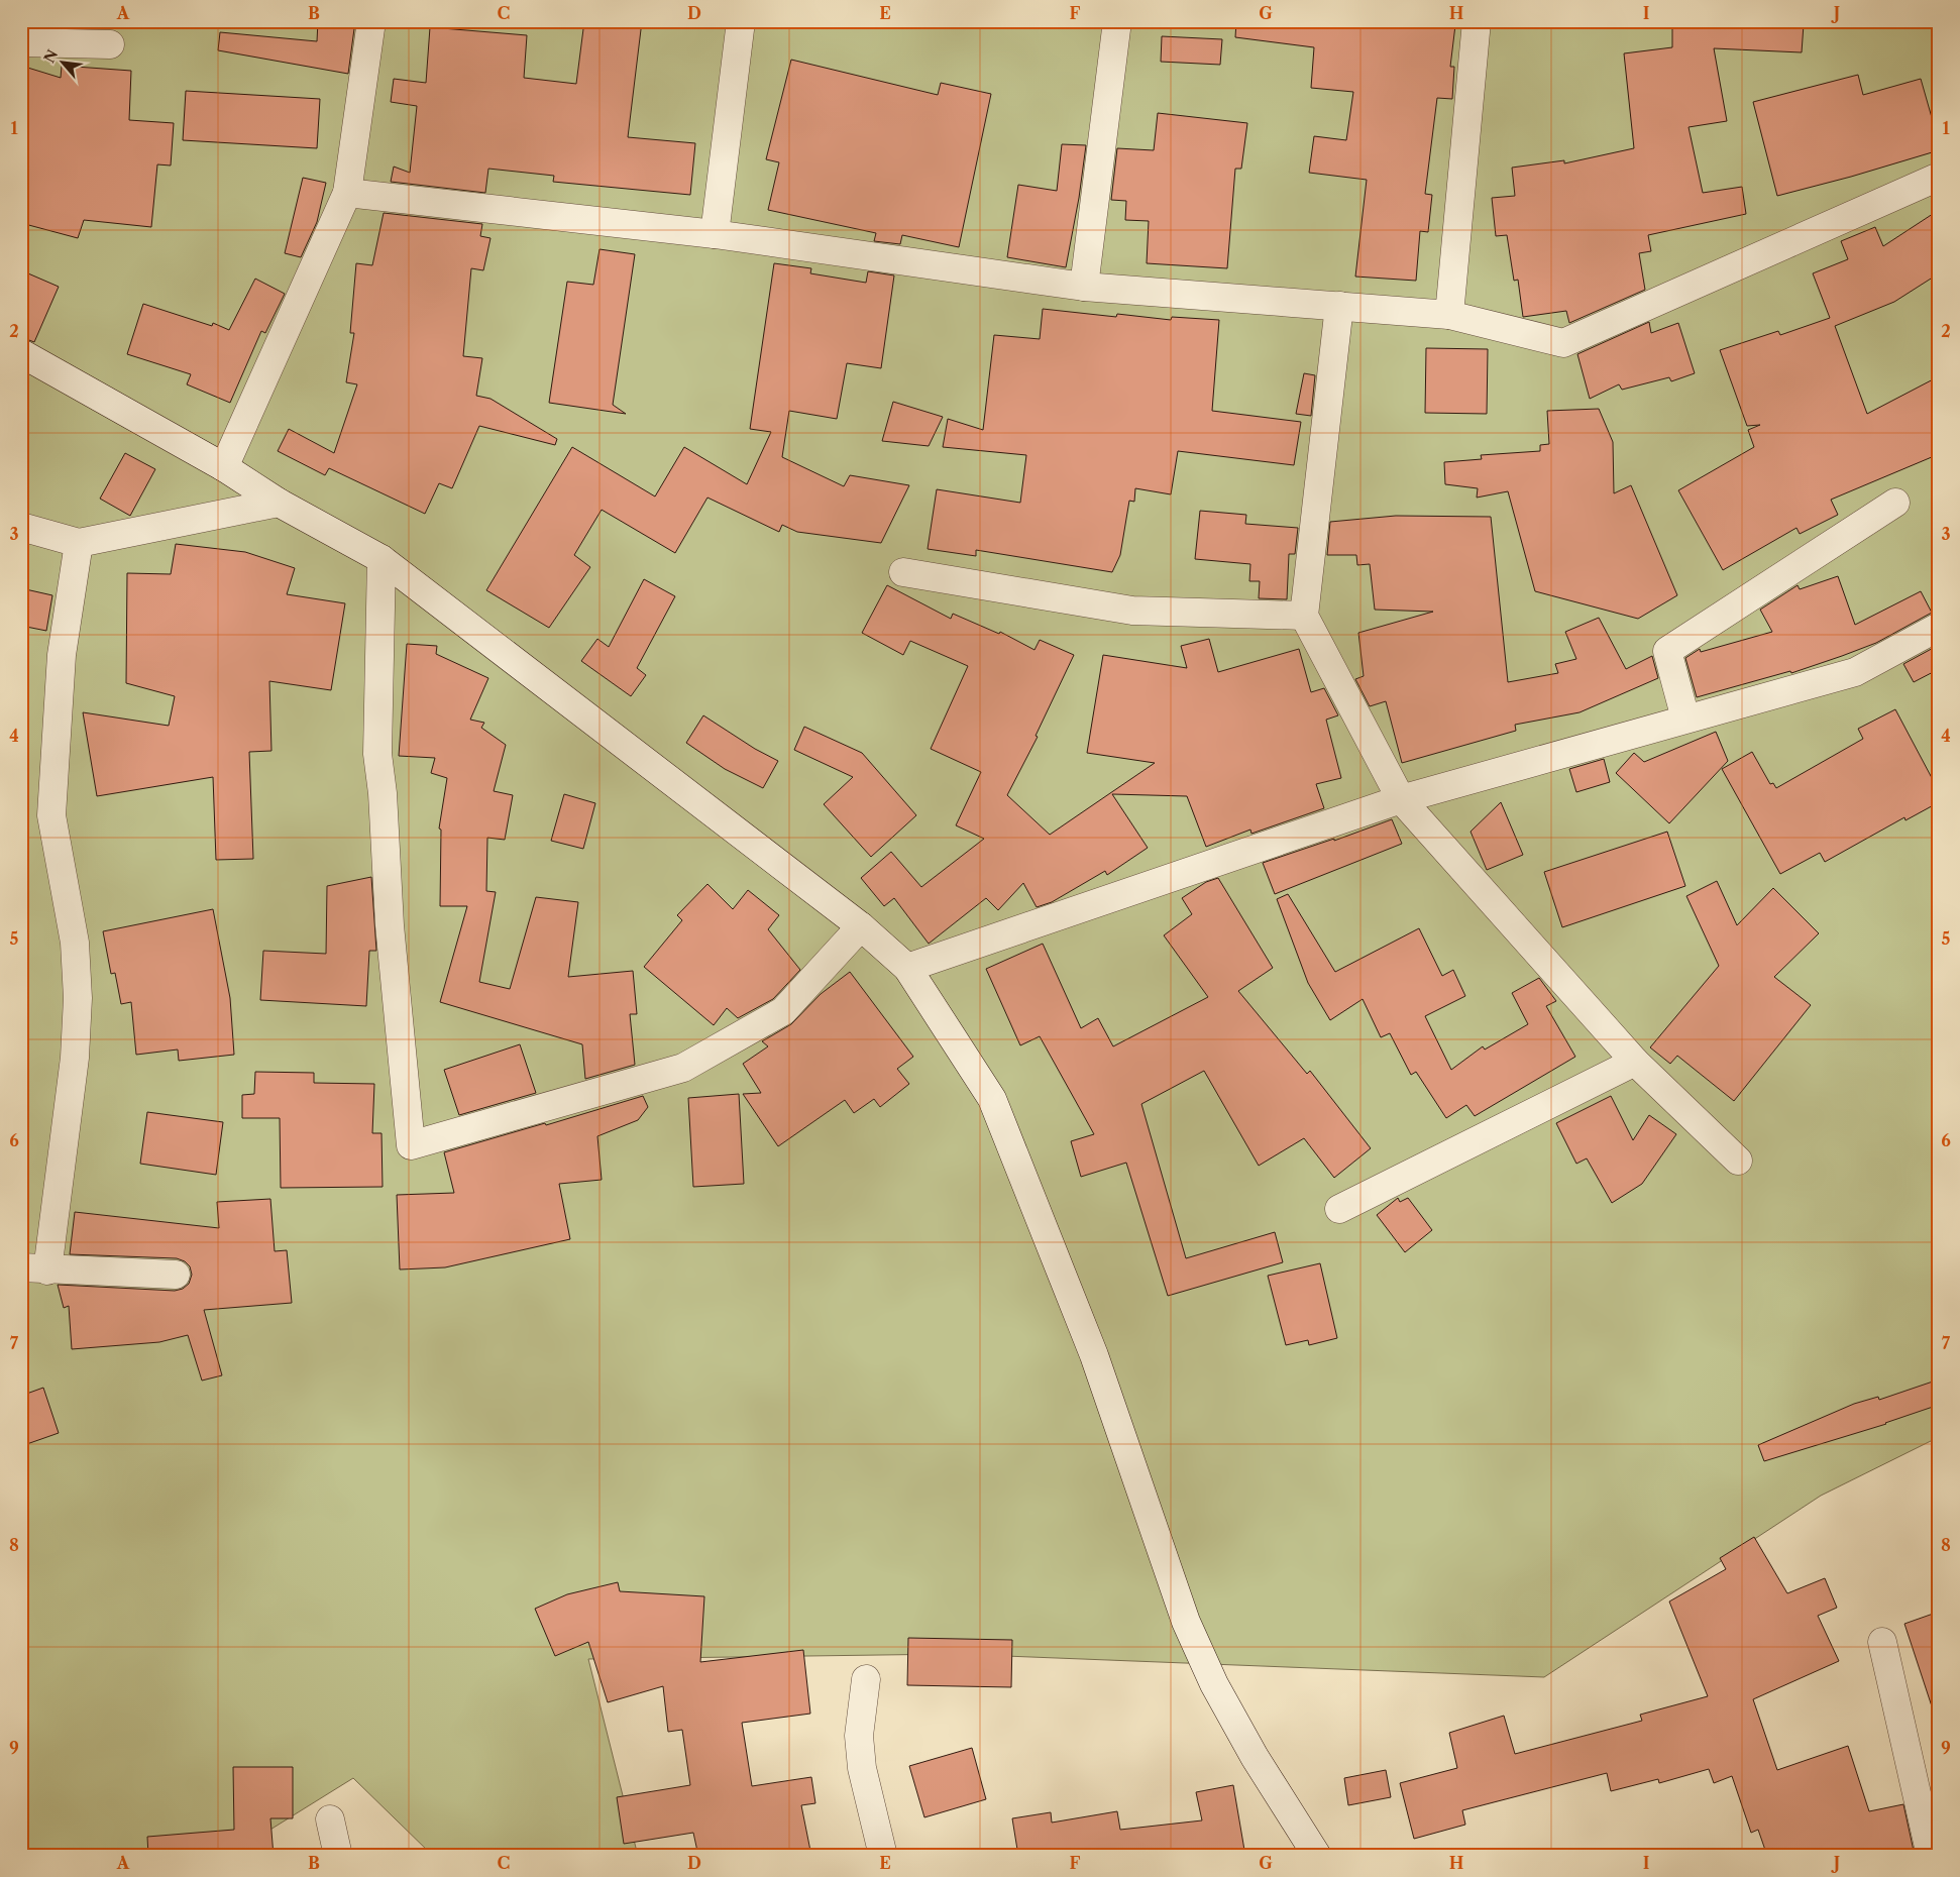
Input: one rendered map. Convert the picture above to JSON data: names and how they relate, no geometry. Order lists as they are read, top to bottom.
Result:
{
  "north": "top left",
  "grid": {
    "columns": [
      "A",
      "B",
      "C",
      "D",
      "E",
      "F",
      "G",
      "H",
      "I",
      "J"
    ],
    "rows": [
      "1",
      "2",
      "3",
      "4",
      "5",
      "6",
      "7",
      "8",
      "9"
    ]
  }
}
